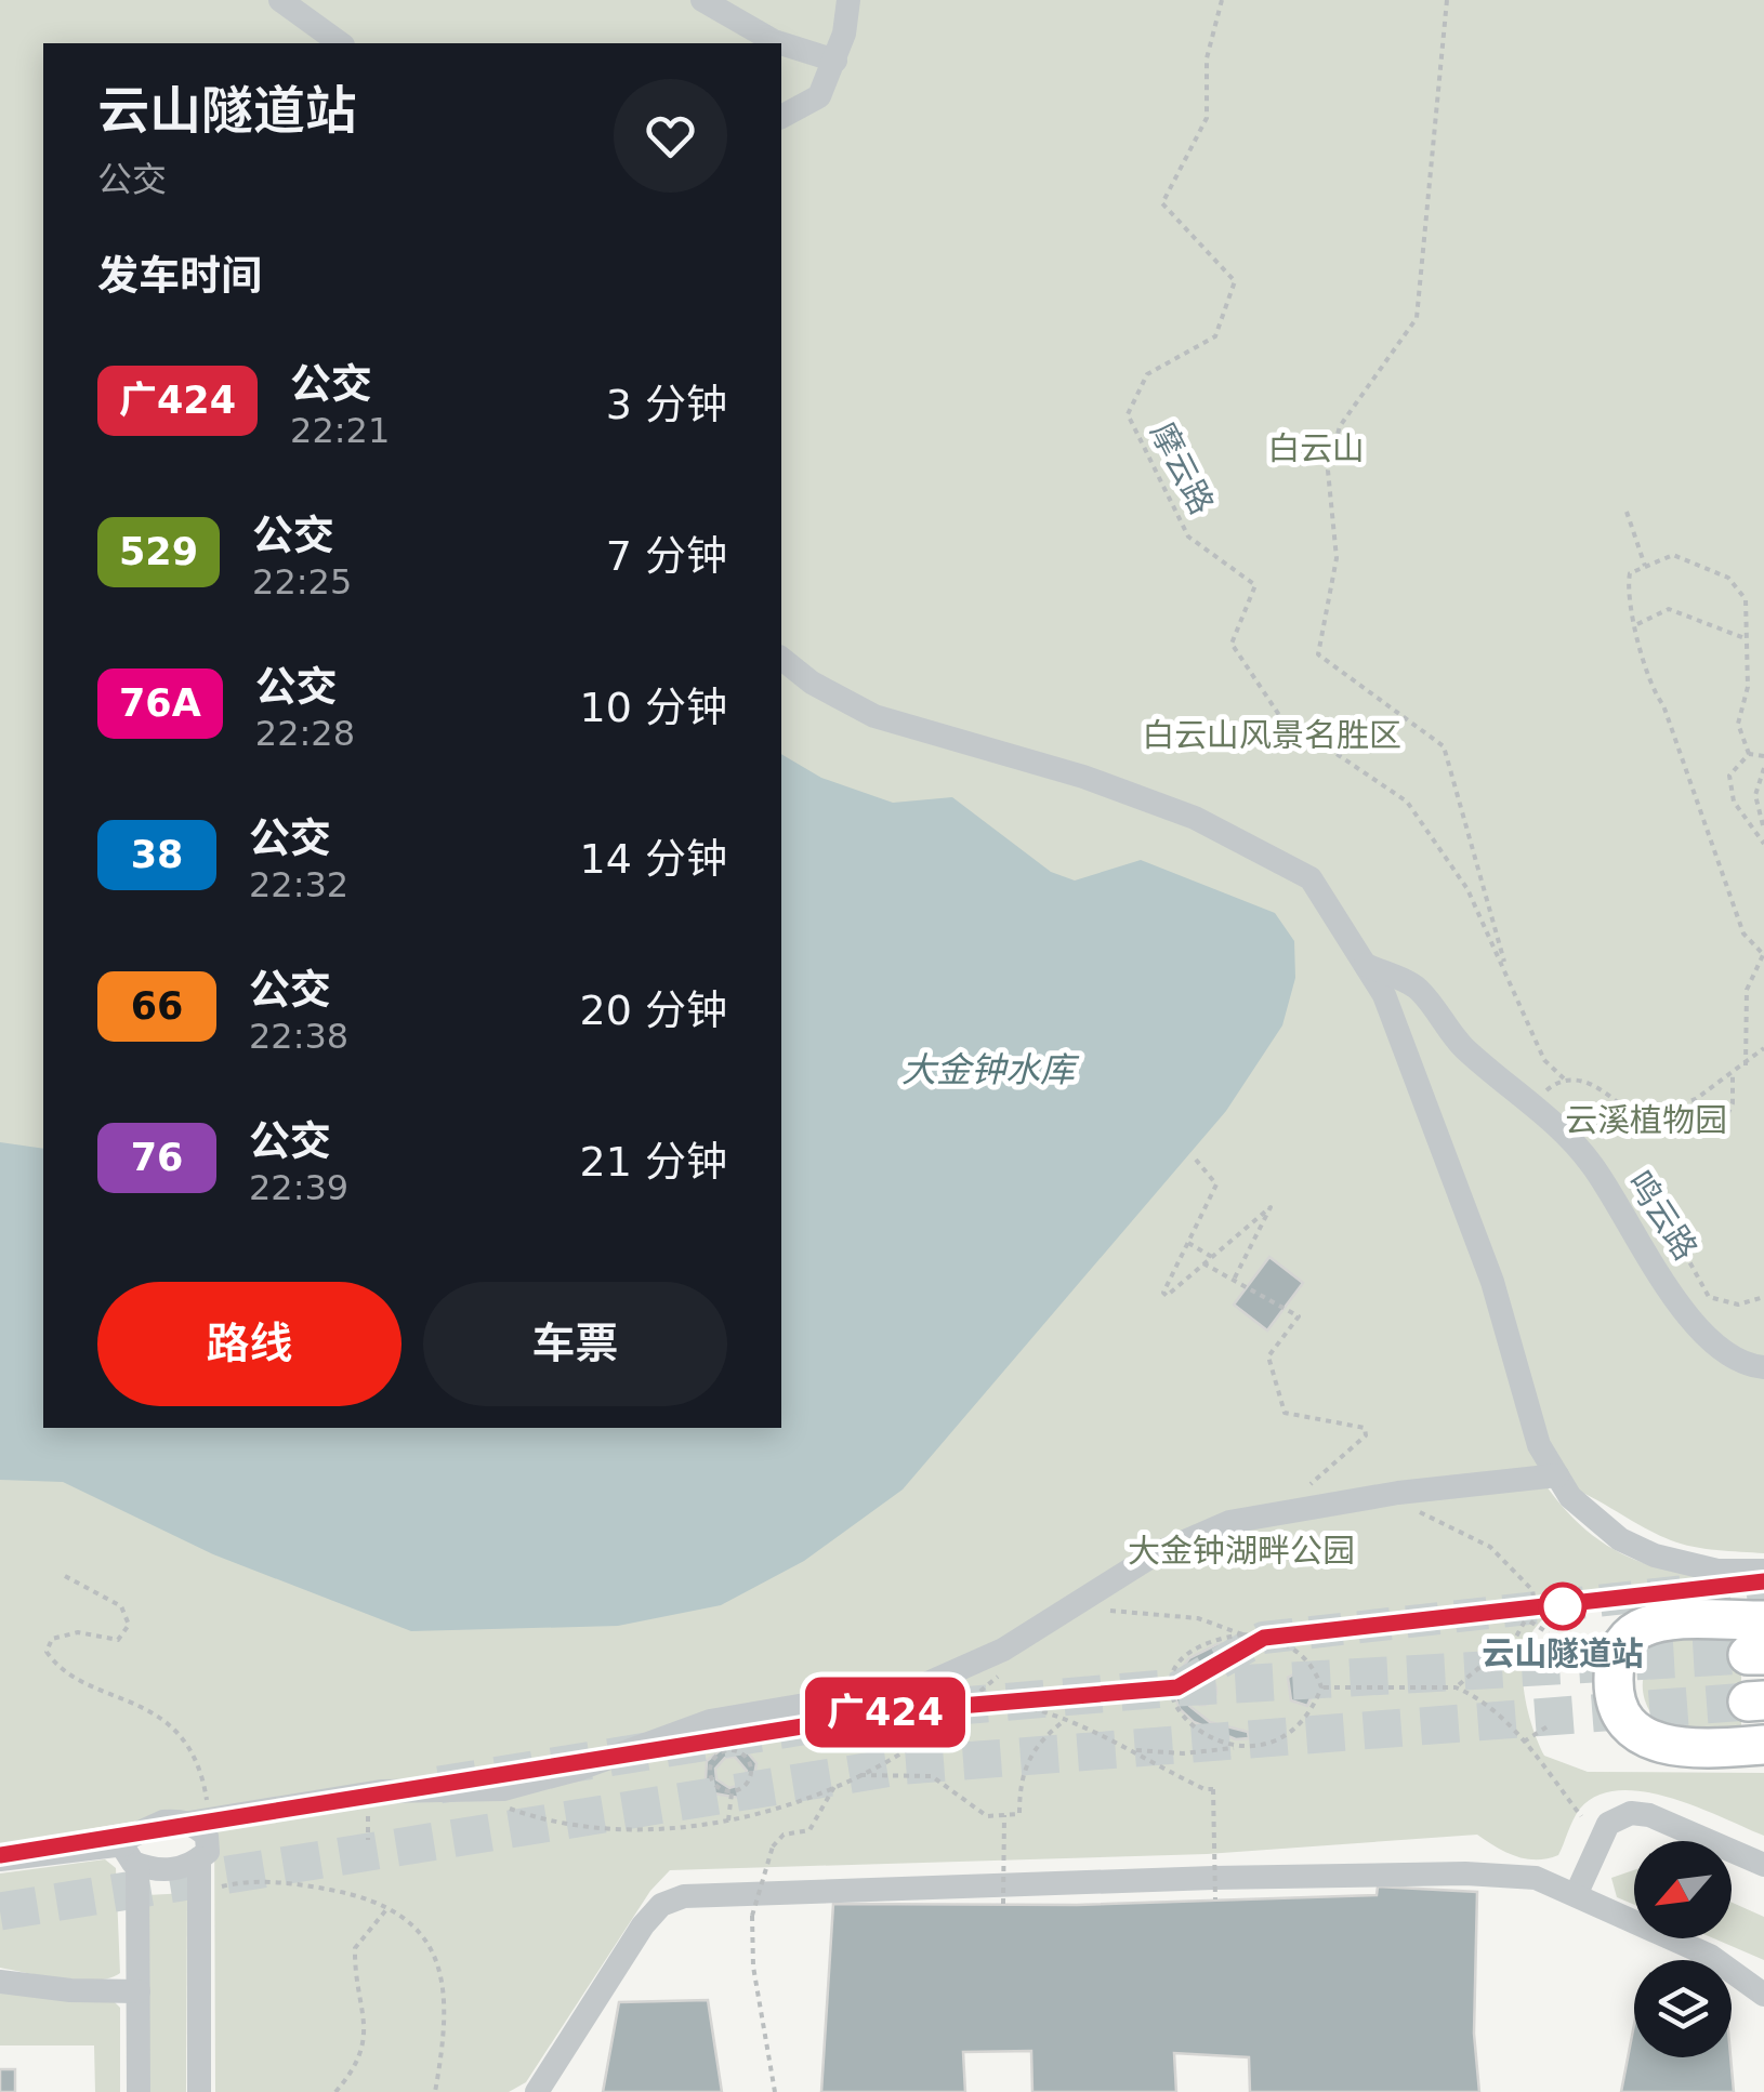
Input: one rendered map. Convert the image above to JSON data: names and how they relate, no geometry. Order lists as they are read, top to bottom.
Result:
{
  "streets": {
    "street": ["鸣云路"],
    "path": ["摩云路"]
  },
  "water": ["大金钟水库"],
  "parks": [
    "白云山",
    "白云山风景名胜区",
    "云溪植物园",
    "大金钟湖畔公园"
  ],
  "places": ["云山隧道站"],
  "lines": ["bus line 广424"],
  "north": "bottom left",
  "page": {
    "on_map": "广424",
    "heading": [
      ["云山隧道站", "公交"],
      "发车时间"
    ],
    "list": [
      {
        "mark": "广424",
        "name": "公交",
        "note": "22:21",
        "value": "3 分钟"
      },
      {
        "mark": "529",
        "name": "公交",
        "note": "22:25",
        "value": "7 分钟"
      },
      {
        "mark": "76A",
        "name": "公交",
        "note": "22:28",
        "value": "10 分钟"
      },
      {
        "mark": "38",
        "name": "公交",
        "note": "22:32",
        "value": "14 分钟"
      },
      {
        "mark": "66",
        "name": "公交",
        "note": "22:38",
        "value": "20 分钟"
      },
      {
        "mark": "76",
        "name": "公交",
        "note": "22:39",
        "value": "21 分钟"
      }
    ],
    "buttons": ["路线", "车票"]
  }
}
